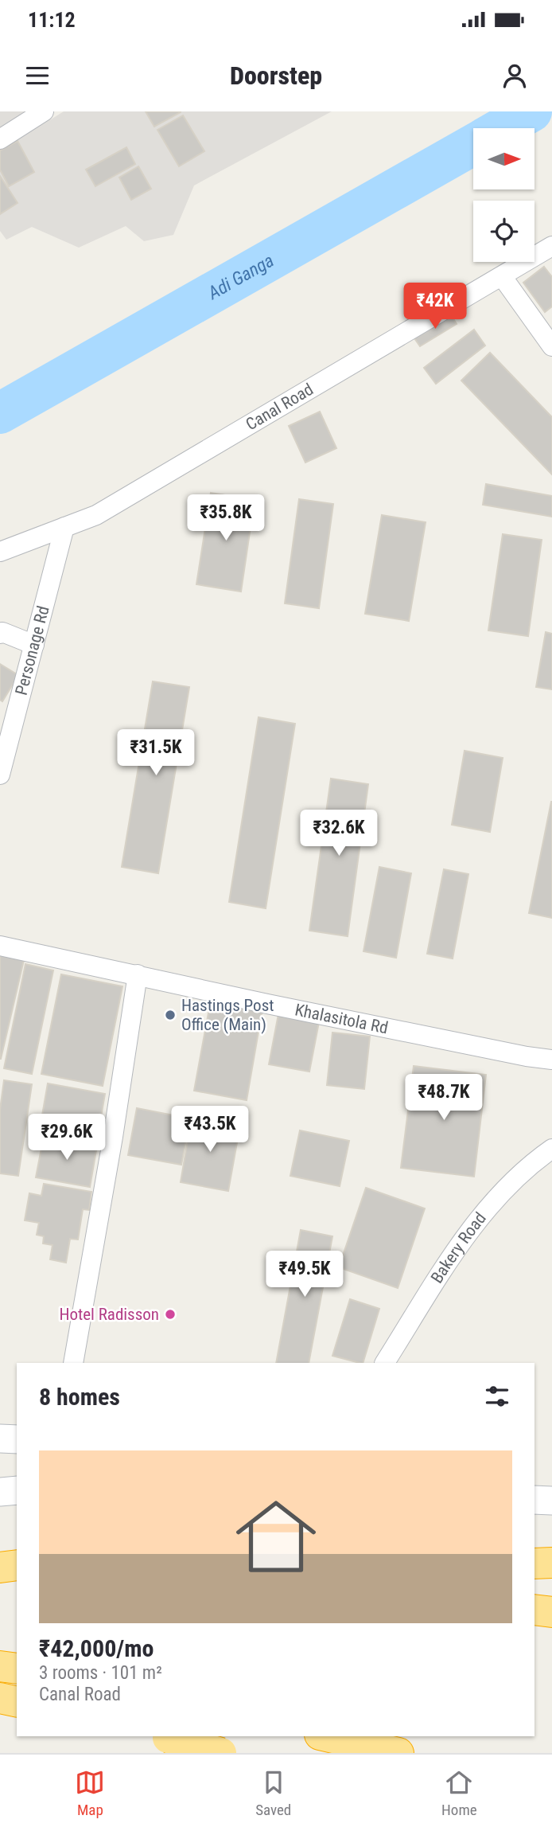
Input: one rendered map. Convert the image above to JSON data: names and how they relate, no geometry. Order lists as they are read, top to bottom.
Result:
{
  "streets": {
    "street": [
      "Canal Road",
      "Personage Rd",
      "Khalasitola Rd",
      "Bakery Road"
    ]
  },
  "crossings": [
    ["Canal Road", "Personage Rd"]
  ],
  "water": ["Adi Ganga"],
  "places": ["Hastings Post Office (Main)", "Hotel Radisson"],
  "north": "right",
  "page": {
    "status": "11:12",
    "header": "Doorstep",
    "price": [
      "₹42K",
      "₹35.8K",
      "₹31.5K",
      "₹32.6K",
      "₹48.7K",
      "₹43.5K",
      "₹29.6K",
      "₹49.5K"
    ],
    "heading": "8 homes",
    "list": [
      {
        "name": "₹42,000/mo",
        "note": "3 rooms · 101 m² · Canal Road"
      }
    ],
    "tabs": ["Map", "Saved", "Home"]
  }
}
